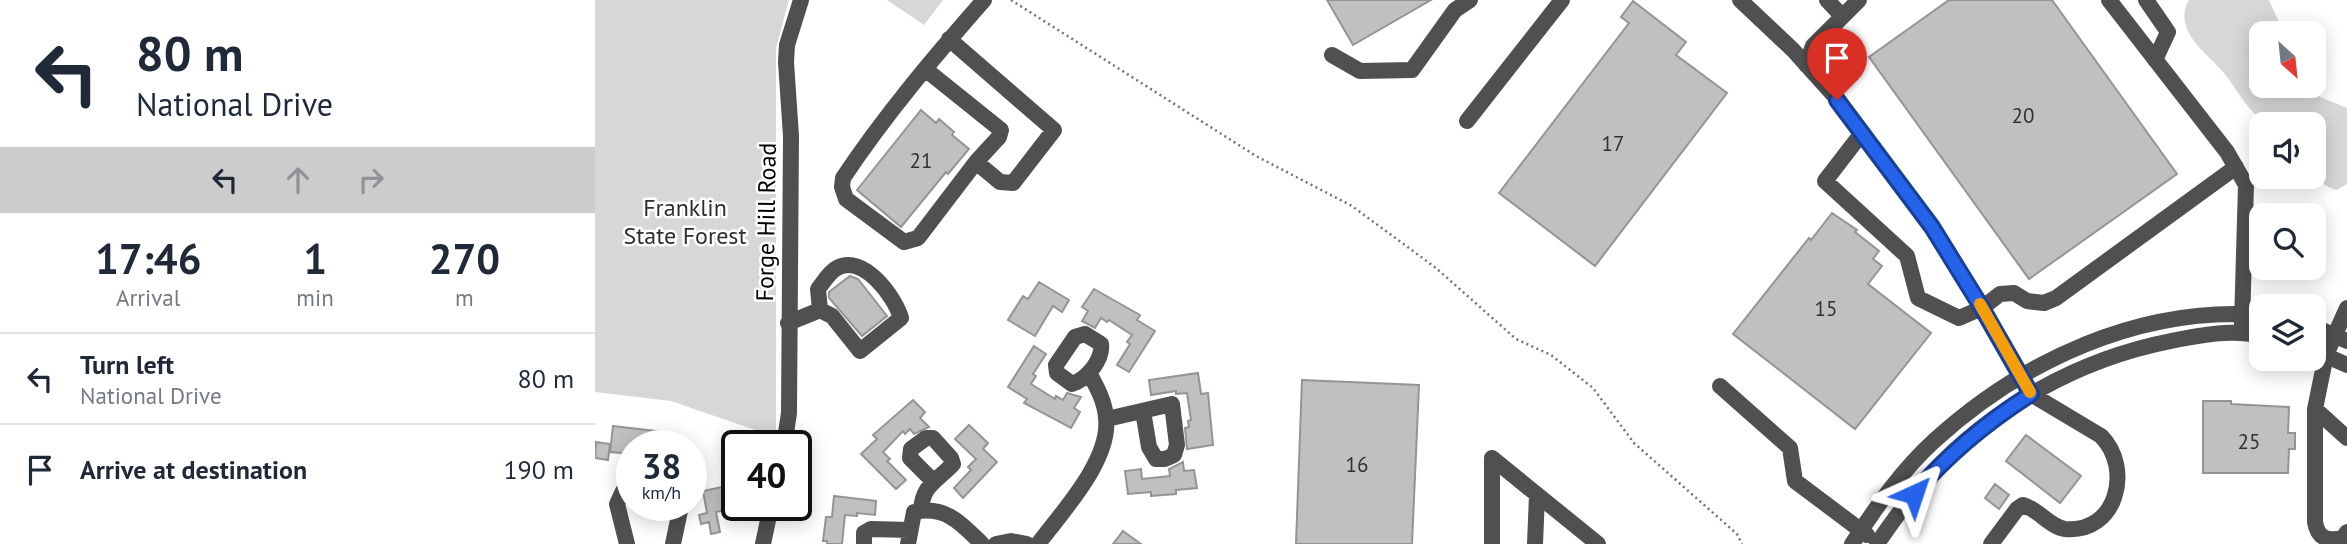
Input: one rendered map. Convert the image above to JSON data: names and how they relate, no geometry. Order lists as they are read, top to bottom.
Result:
{
  "streets": {
    "street": ["Forge Hill Road"]
  },
  "parks": ["Franklin State Forest"],
  "house_numbers": [
    "20",
    "17",
    "21",
    "15",
    "25",
    "16"
  ],
  "north": "bottom right",
  "page": {
    "turn": ["80 m", "National Drive"],
    "eta": [
      "17:46",
      "Arrival",
      "1",
      "min",
      "270",
      "m"
    ],
    "list": [
      {
        "name": "Turn left",
        "note": "National Drive",
        "value": "80 m"
      },
      {
        "name": "Arrive at destination",
        "value": "190 m"
      }
    ],
    "speed": "38 km/h",
    "limit": "40"
  }
}
